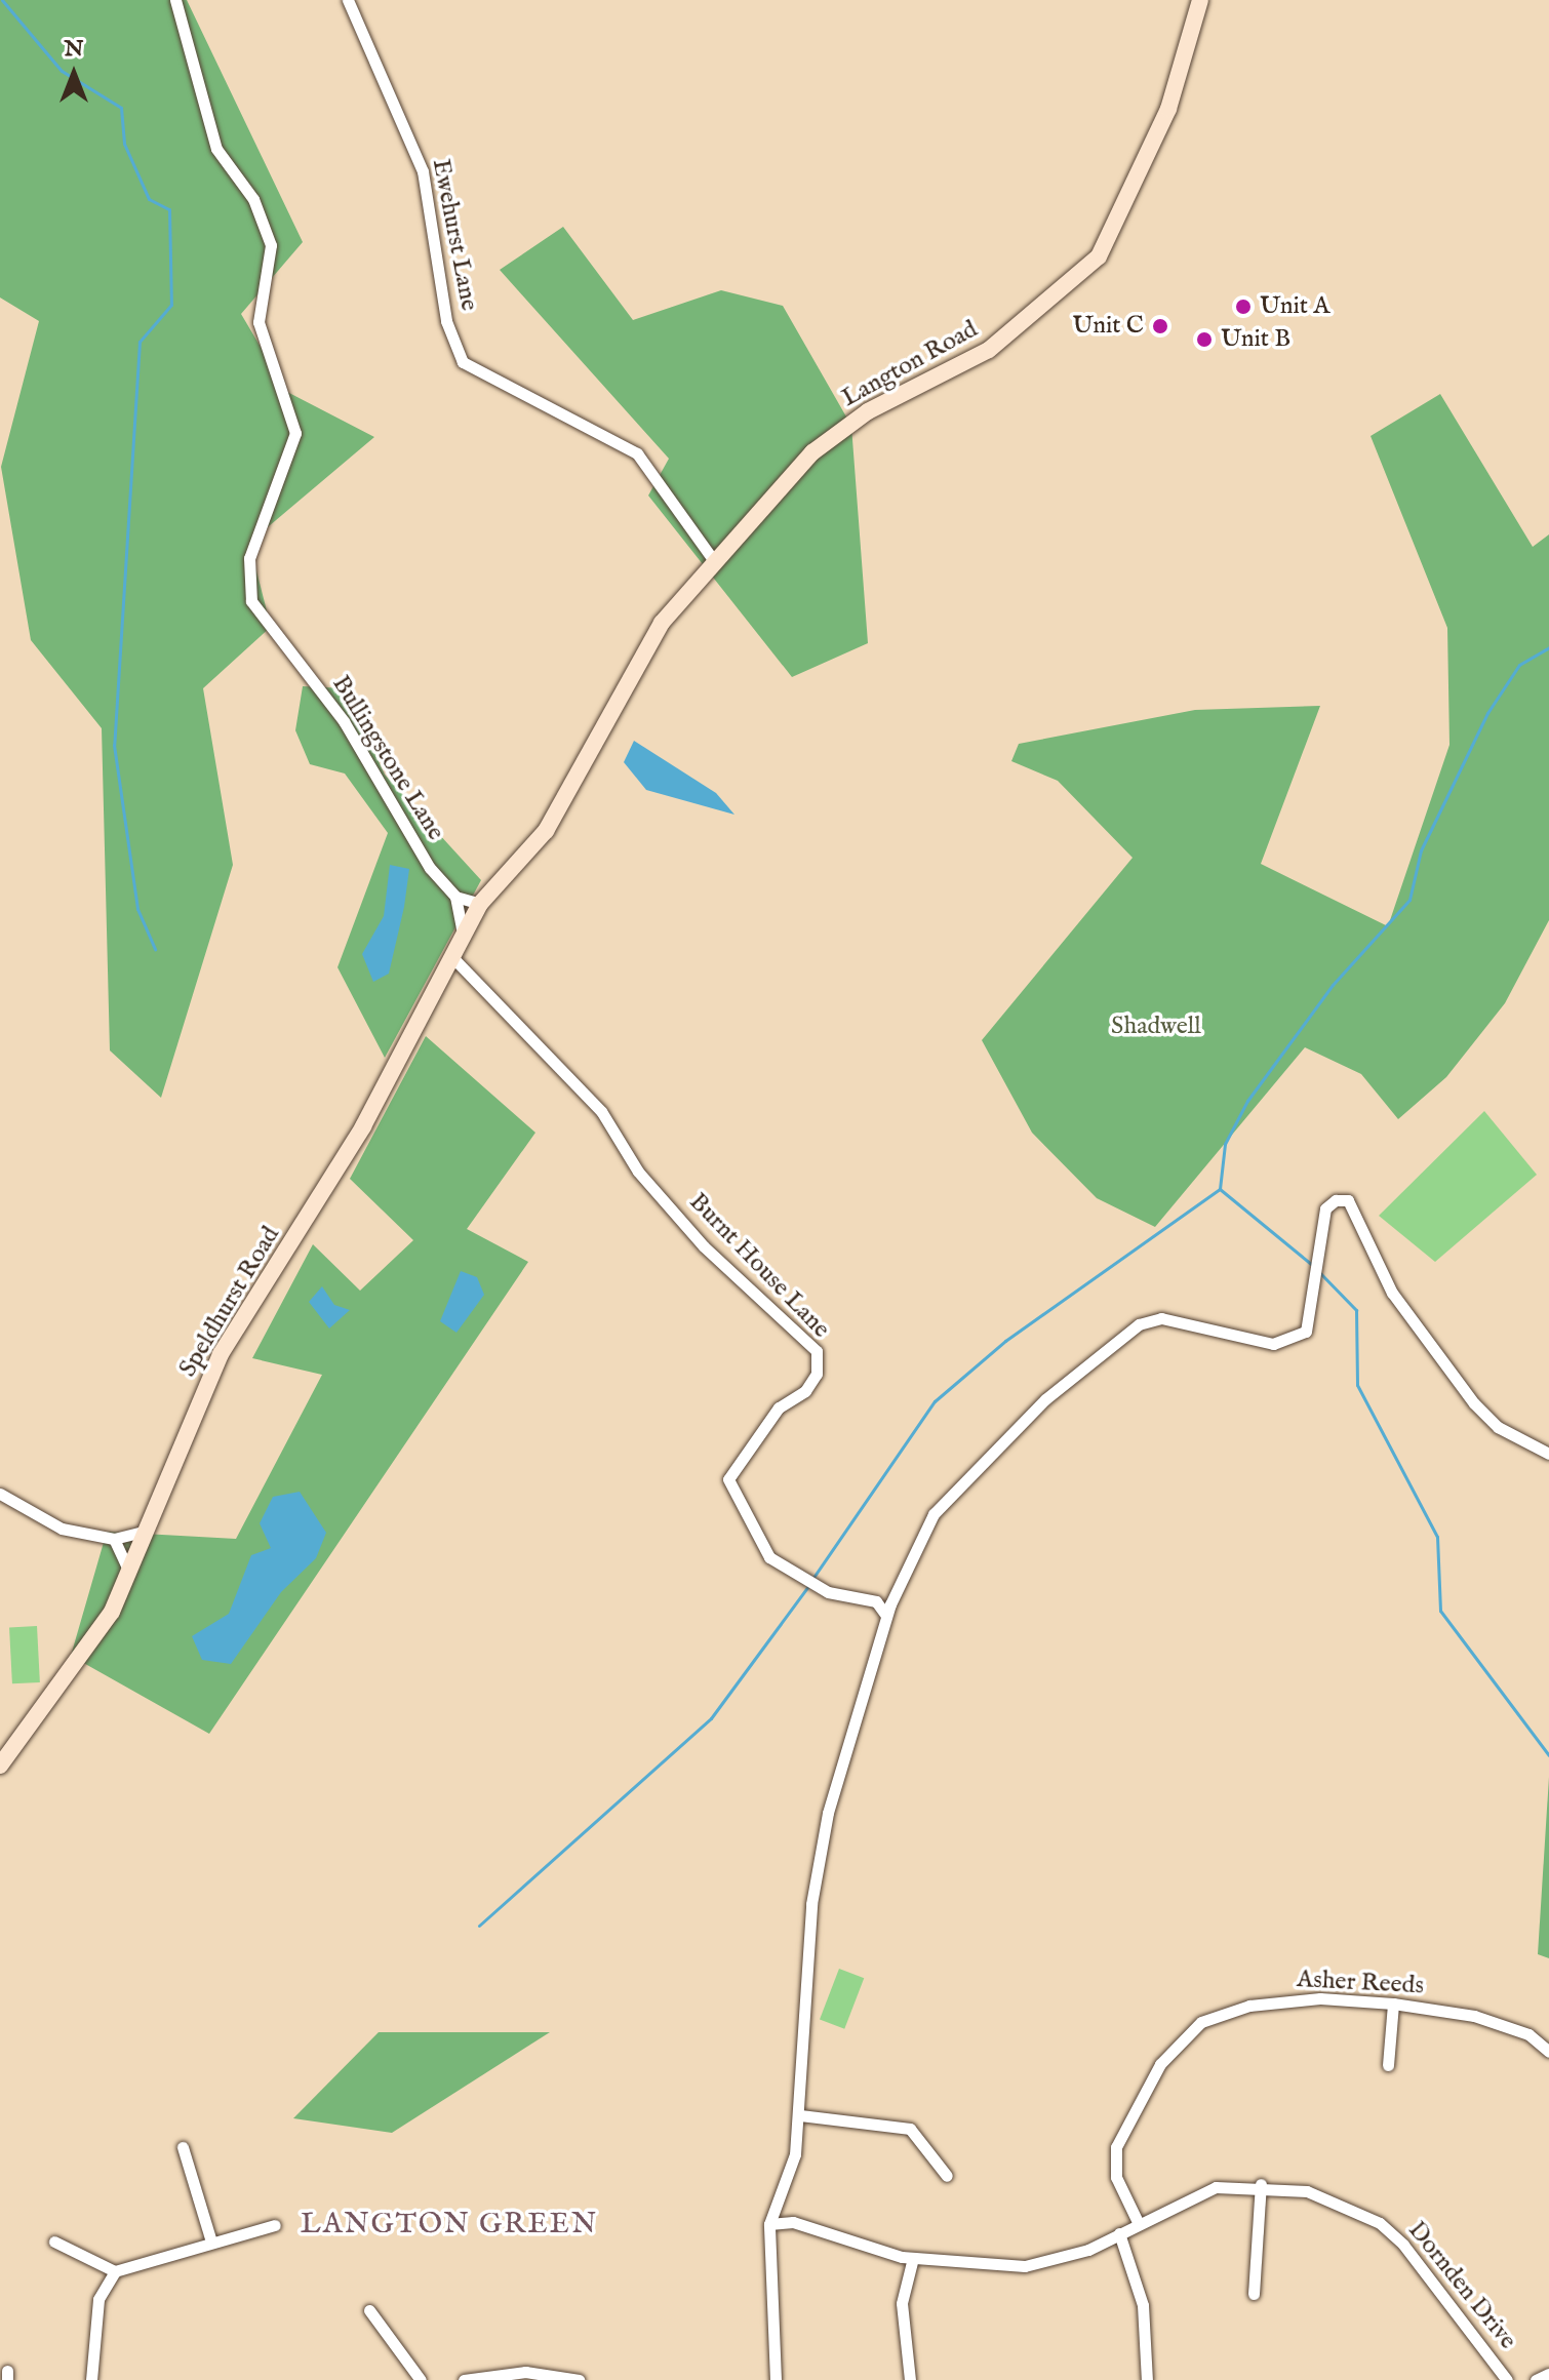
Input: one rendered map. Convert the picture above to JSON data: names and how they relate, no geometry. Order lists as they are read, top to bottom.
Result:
{
  "streets": {
    "street": [
      "Ewehurst Lane",
      "Langton Road",
      "Bullingstone Lane",
      "Burnt House Lane",
      "Speldhurst Road",
      "Asher Reeds",
      "Dornden Drive"
    ]
  },
  "crossings": [
    ["Ewehurst Lane", "Langton Road"],
    ["Langton Road", "Speldhurst Road"],
    ["Bullingstone Lane", "Speldhurst Road"],
    ["Burnt House Lane", "Speldhurst Road"],
    ["Asher Reeds", "Dornden Drive"]
  ],
  "districts": ["LANGTON GREEN"],
  "parks": ["Shadwell"],
  "places": ["Unit A", "Unit C", "Unit B"],
  "north": "top"
}
